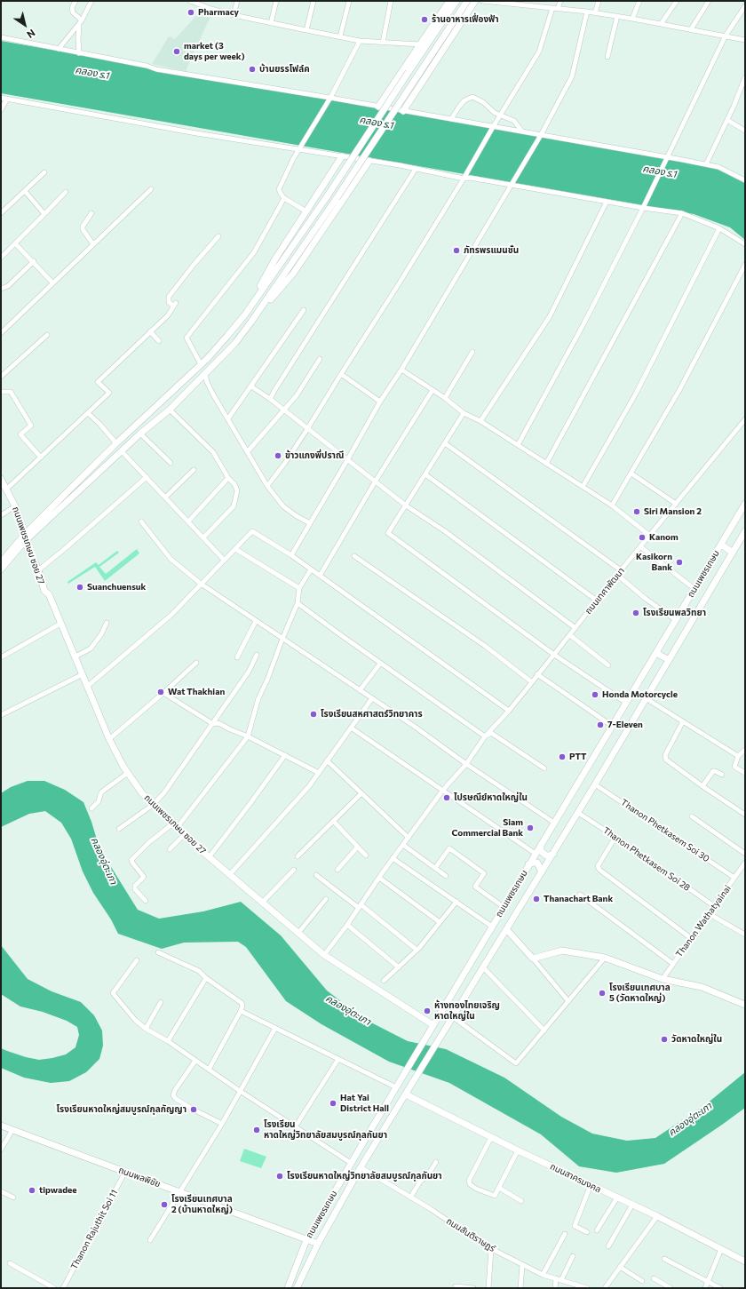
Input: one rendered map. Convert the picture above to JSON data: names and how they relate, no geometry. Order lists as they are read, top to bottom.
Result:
{
  "streets": {
    "main road": [
      "ถนนเพชรเกษม ซอย 27",
      "ถนนเพชรเกษม",
      "ถนนพลพิชัย",
      "ถนนสาครมงคล"
    ],
    "street": [
      "ถนนเทศาพัฒนา",
      "Thanon Phetkasem Soi 30",
      "Thanon Phetkasem Soi 28",
      "Thanon Wathatyainai",
      "Thanon Rajuthit Soi 11",
      "ถนนสันติราษฎร์"
    ]
  },
  "crossings": [
    ["ถนนเพชรเกษม ซอย 27", "ถนนเพชรเกษม"],
    ["ถนนเพชรเกษม ซอย 27", "ถนนเทศาพัฒนา"],
    ["ถนนเพชรเกษม", "Thanon Phetkasem Soi 30"],
    ["ถนนเพชรเกษม", "Thanon Phetkasem Soi 28"],
    ["ถนนเพชรเกษม", "ถนนพลพิชัย"],
    ["ถนนเพชรเกษม", "ถนนสาครมงคล"],
    ["ถนนเพชรเกษม", "ถนนสันติราษฎร์"],
    ["Thanon Phetkasem Soi 30", "Thanon Wathatyainai"],
    ["Thanon Phetkasem Soi 28", "Thanon Wathatyainai"],
    ["ถนนพลพิชัย", "Thanon Rajuthit Soi 11"]
  ],
  "water": ["คลอง ร.1", "คลองอุ่ตะเภา"],
  "places": [
    "Pharmacy",
    "ร้านอาหารเฟื่องฟ้า",
    "market (3 days per week)",
    "บ้านยรรโฟล์ค",
    "ภัทรพรแมนชั่น",
    "ข้าวแกงพี่ปราณี",
    "Siri Mansion 2",
    "Kanom",
    "Kasikorn Bank",
    "Suanchuensuk",
    "โรงเรียนพลวิทยา",
    "Wat Thakhian",
    "Honda Motorcycle",
    "โรงเรียนสหศาสตร์วิทยาคาร",
    "7-Eleven",
    "PTT",
    "ไปรษณีย์หาดใหญ่ใน",
    "Siam Commercial Bank",
    "Thanachart Bank",
    "โรงเรียนเทศบาล 5 (วัดหาดใหญ่)",
    "ห้างทองไทยเจริญ หาดใหญ่ใน",
    "วัดหาดใหญ่ใน",
    "Hat Yai District Hall",
    "โรงเรียนหาดใหญ่สมบูรณ์กุลกัญญา",
    "โรงเรียน หาดใหญ่วิทยาลัยสมบูรณ์กุลกันยา",
    "โรงเรียนหาดใหญ่วิทยาลัยสมบูรณ์กุลกันยา",
    "tipwadee",
    "โรงเรียนเทศบาล 2 (บ้านหาดใหญ่)"
  ],
  "north": "bottom right"
}
